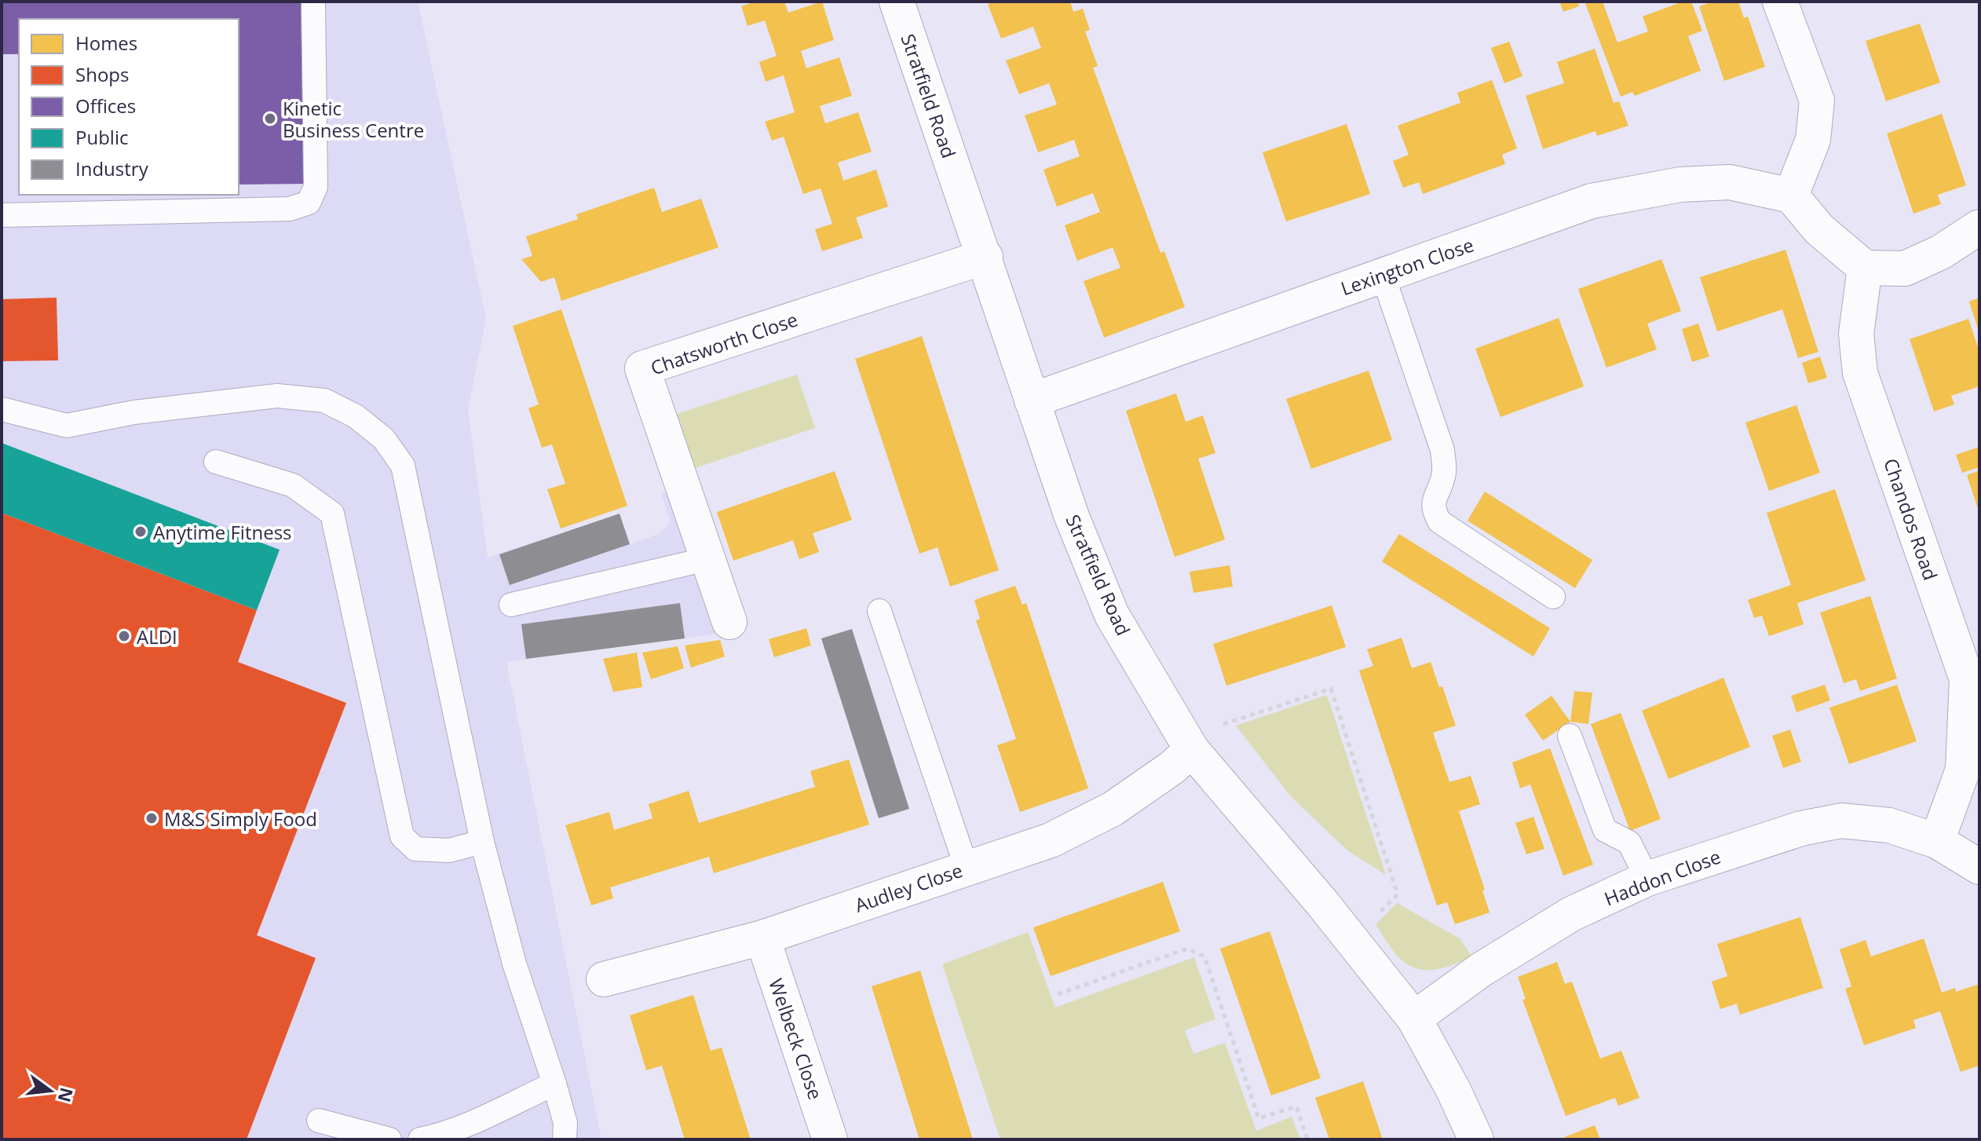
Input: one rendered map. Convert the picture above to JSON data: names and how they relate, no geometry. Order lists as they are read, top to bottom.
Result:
{
  "streets": {
    "street": [
      "Stratfield Road",
      "Lexington Close",
      "Chatsworth Close",
      "Chandos Road",
      "Haddon Close",
      "Audley Close",
      "Welbeck Close"
    ]
  },
  "crossings": [
    ["Stratfield Road", "Lexington Close"],
    ["Stratfield Road", "Chatsworth Close"],
    ["Stratfield Road", "Haddon Close"],
    ["Stratfield Road", "Audley Close"],
    ["Chandos Road", "Haddon Close"],
    ["Audley Close", "Welbeck Close"]
  ],
  "places": [
    "Kinetic Business Centre",
    "Anytime Fitness",
    "ALDI",
    "M&S Simply Food"
  ],
  "legend": [
    "Homes",
    "Shops",
    "Offices",
    "Public",
    "Industry"
  ],
  "north": "right"
}
